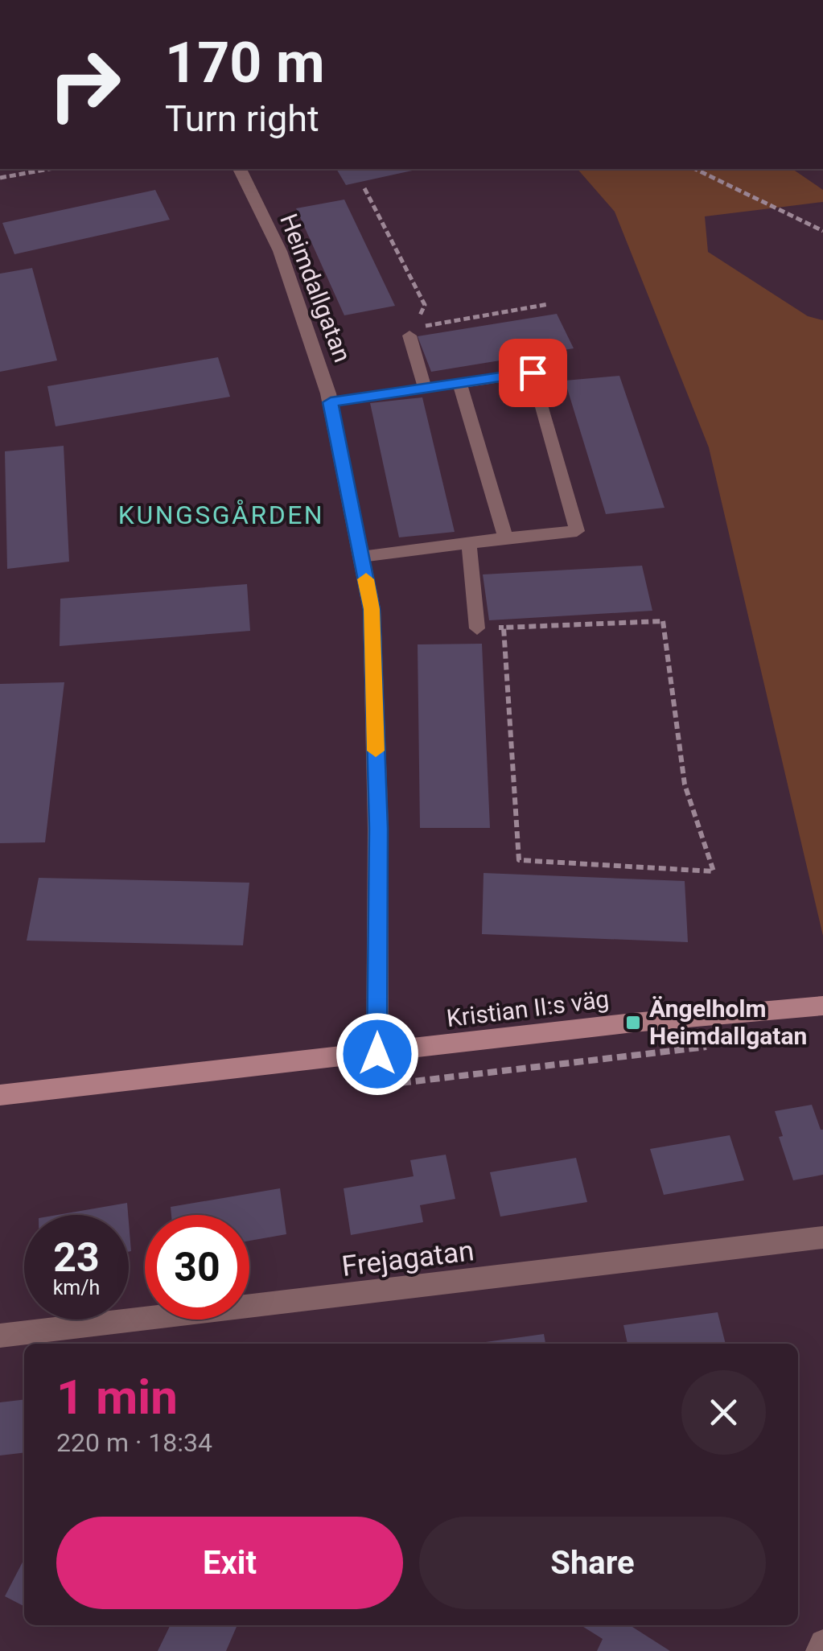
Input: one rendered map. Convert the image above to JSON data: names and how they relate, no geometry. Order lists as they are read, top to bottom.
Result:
{
  "streets": {
    "street": ["Heimdallgatan", "Kristian II:s väg", "Frejagatan"]
  },
  "crossings": [
    ["Heimdallgatan", "Kristian II:s väg"]
  ],
  "districts": ["KUNGSGÅRDEN"],
  "places": {
    "transit": ["Ängelholm Heimdallgatan"]
  },
  "page": {
    "turn": ["170 m", "Turn right"],
    "speed": "23 km/h",
    "limit": "30",
    "heading": ["1 min", "220 m · 18:34"],
    "buttons": ["Exit", "Share"]
  }
}
